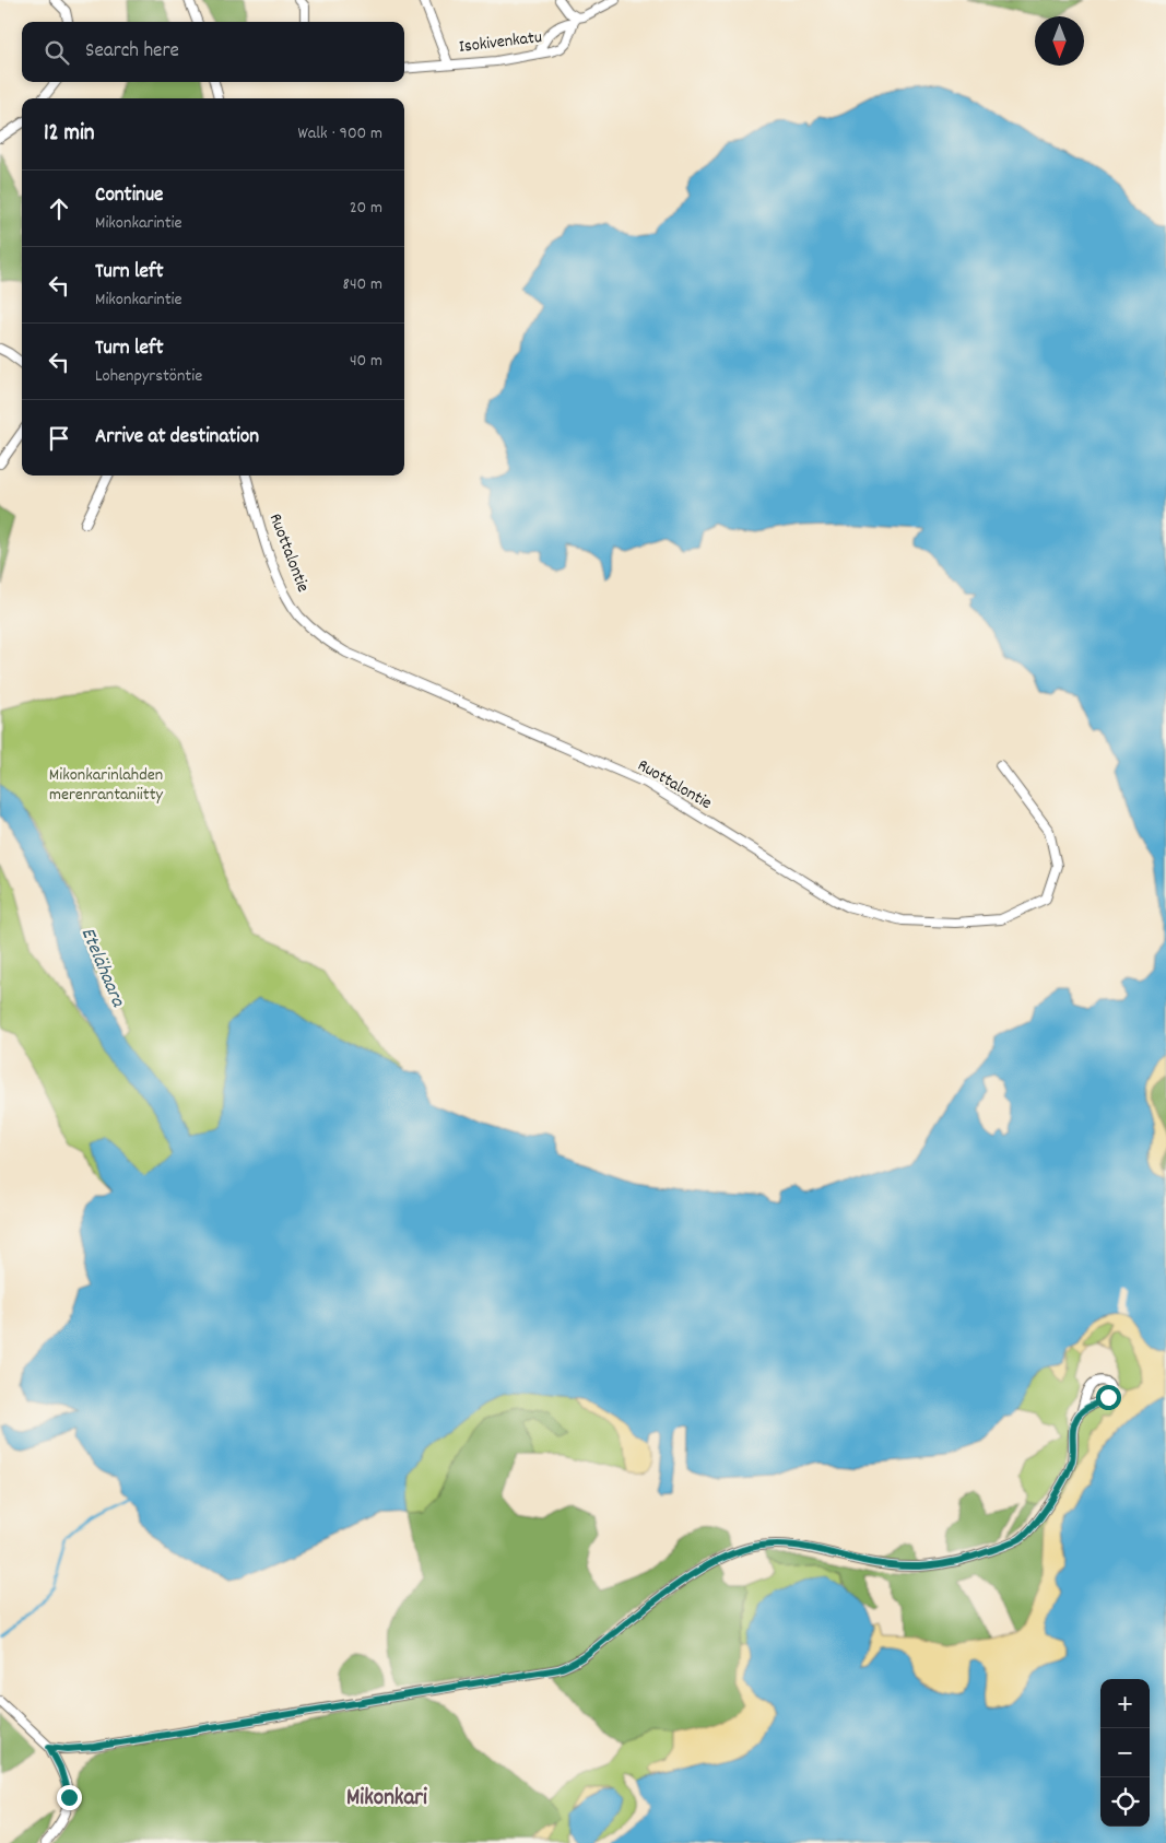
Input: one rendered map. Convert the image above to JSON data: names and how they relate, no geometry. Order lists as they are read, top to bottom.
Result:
{
  "streets": {
    "street": ["Isokivenkatu", "Ruottalontie"]
  },
  "districts": ["Mikonkari"],
  "water": ["Etelähaara"],
  "parks": ["Mikonkarinlahden merenrantaniitty"],
  "north": "bottom",
  "page": {
    "search": "Search here",
    "heading": ["12 min", "Walk · 900 m"],
    "list": [
      ["Continue", "Mikonkarintie", "20 m"],
      ["Turn left", "Mikonkarintie", "840 m"],
      ["Turn left", "Lohenpyrstöntie", "40 m"],
      "Arrive at destination"
    ],
    "map_buttons": ["+", "−"]
  }
}
